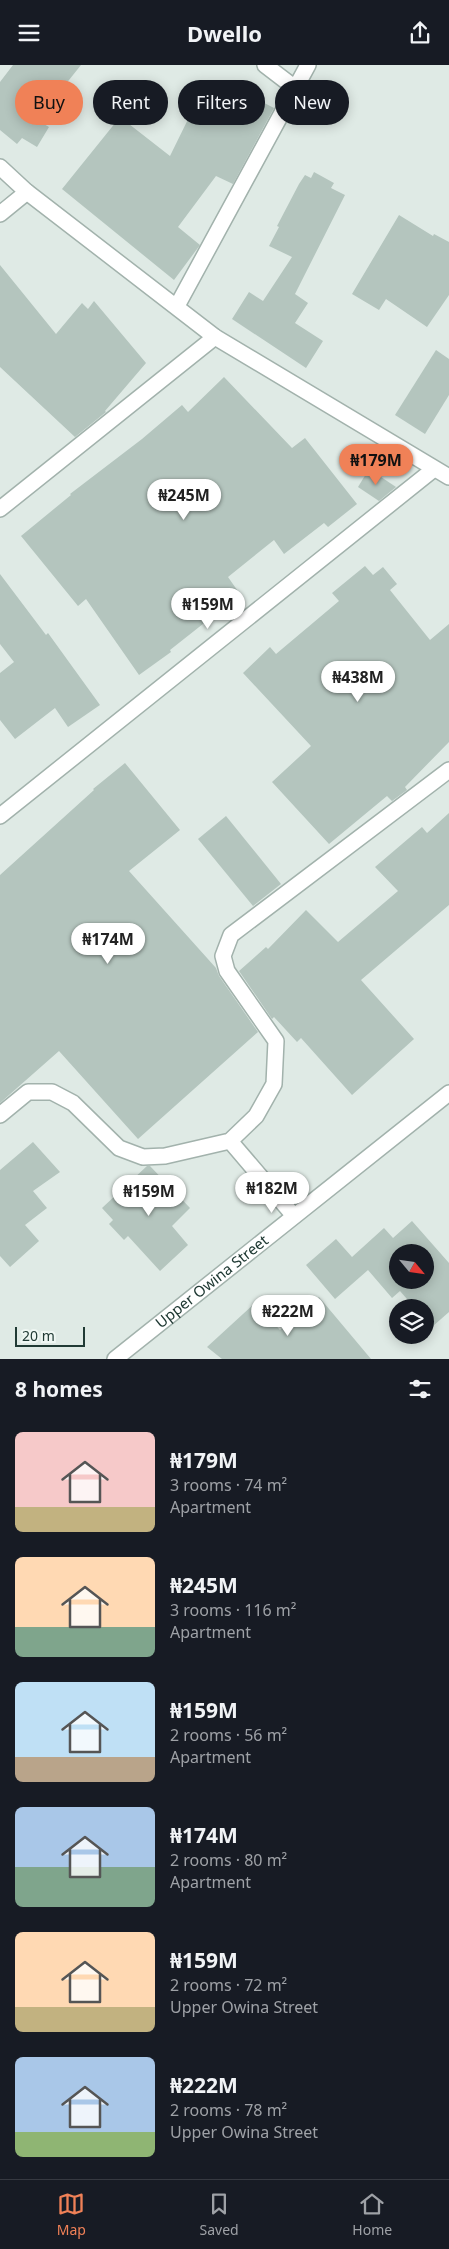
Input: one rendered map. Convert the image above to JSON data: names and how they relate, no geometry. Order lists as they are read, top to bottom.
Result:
{
  "streets": {
    "street": ["Upper Owina Street"]
  },
  "scale_bar": "20 m",
  "north": "bottom right",
  "page": {
    "header": "Dwello",
    "chip": [
      "Buy",
      "Rent",
      "Filters",
      "New"
    ],
    "price": [
      "₦179M",
      "₦245M",
      "₦159M",
      "₦438M",
      "₦174M",
      "₦182M",
      "₦159M",
      "₦222M"
    ],
    "scale": "20 m",
    "heading": "8 homes",
    "list": [
      {
        "name": "₦179M",
        "note": "3 rooms · 74 m² · Apartment"
      },
      {
        "name": "₦245M",
        "note": "3 rooms · 116 m² · Apartment"
      },
      {
        "name": "₦159M",
        "note": "2 rooms · 56 m² · Apartment"
      },
      {
        "name": "₦174M",
        "note": "2 rooms · 80 m² · Apartment"
      },
      {
        "name": "₦159M",
        "note": "2 rooms · 72 m² · Upper Owina Street"
      },
      {
        "name": "₦222M",
        "note": "2 rooms · 78 m² · Upper Owina Street"
      }
    ],
    "tabs": ["Map", "Saved", "Home"]
  }
}
